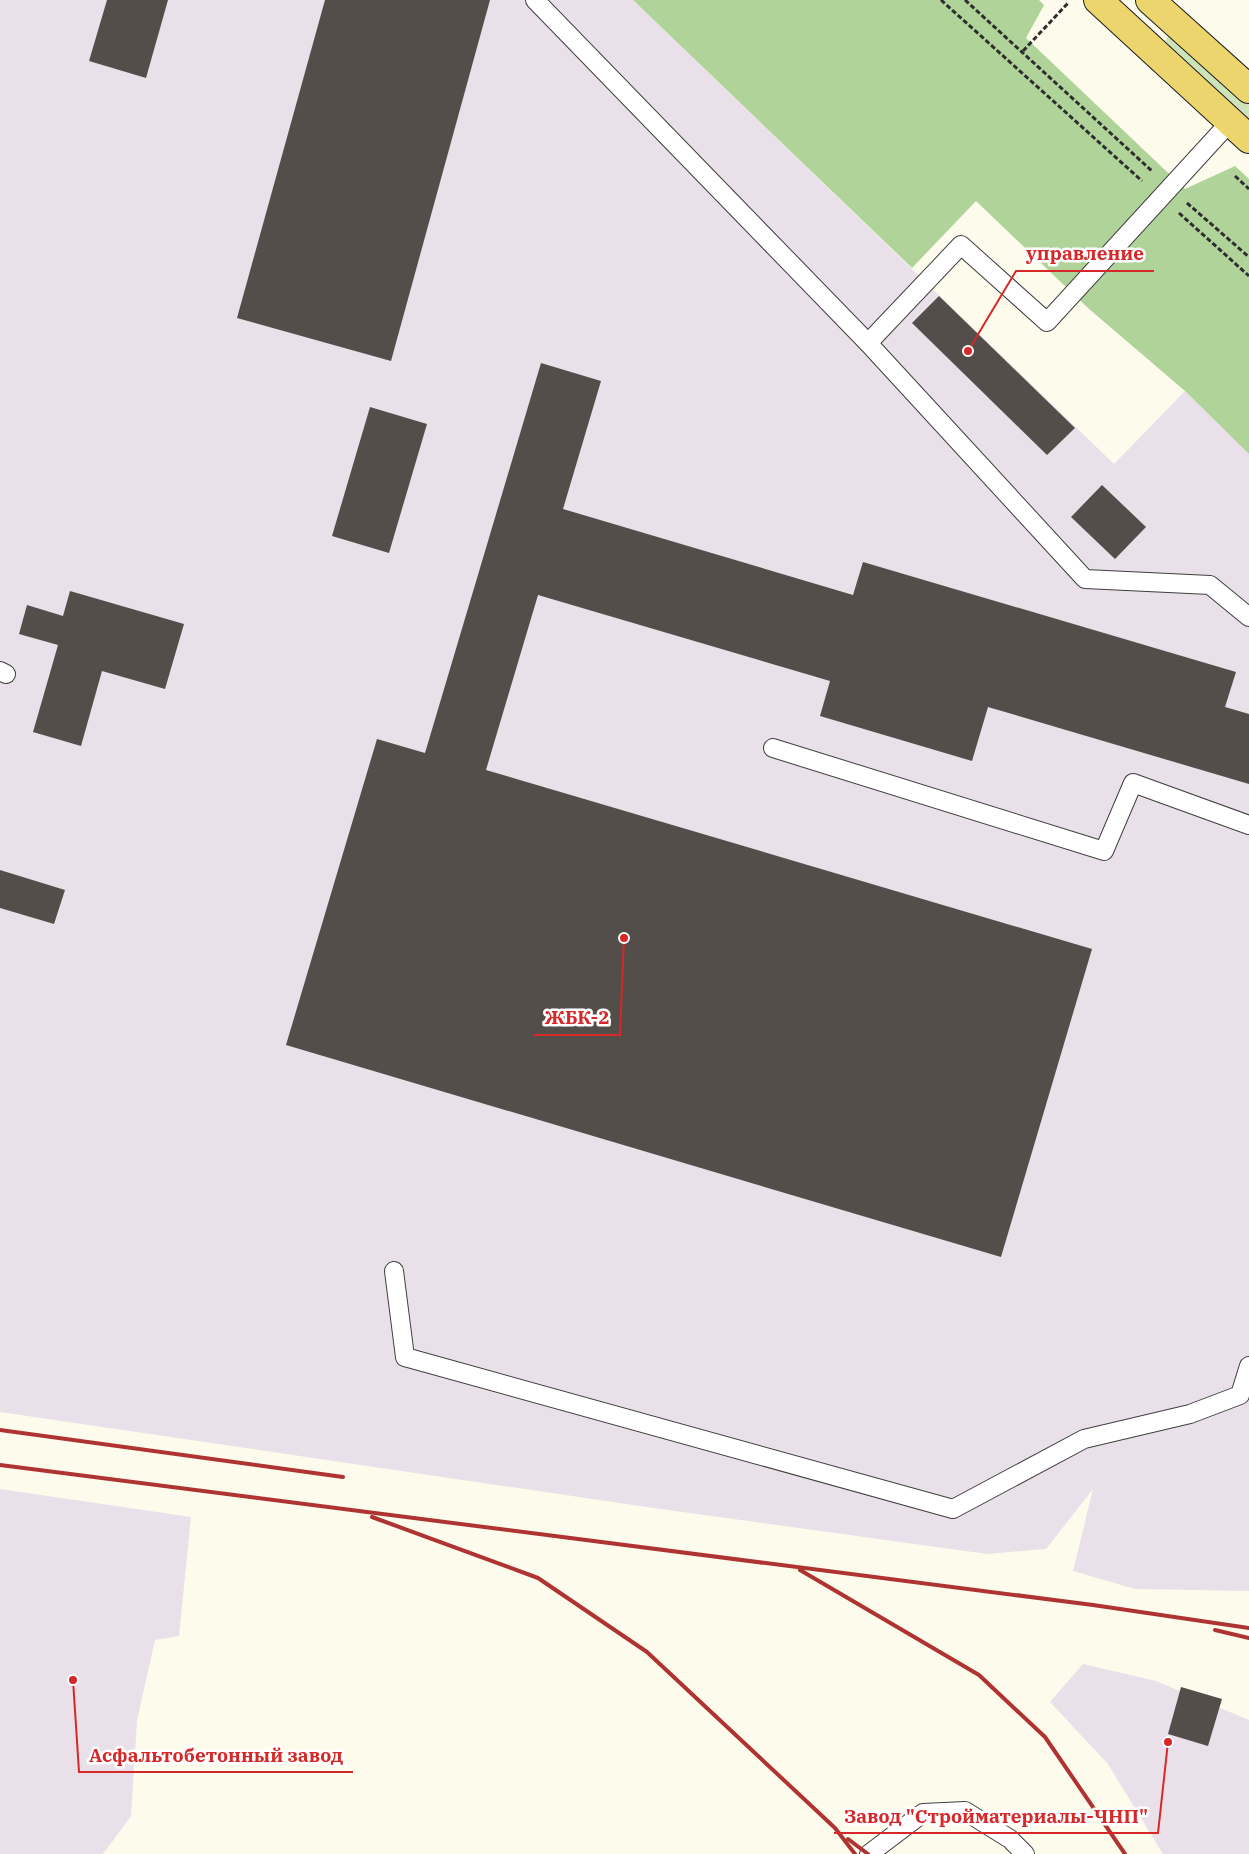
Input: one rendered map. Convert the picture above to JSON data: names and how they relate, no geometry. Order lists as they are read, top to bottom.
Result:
{
  "places": [
    "управление",
    "ЖБК-2",
    "Асфальтобетонный завод",
    "Завод \"Стройматериалы-ЧНП\""
  ]
}
